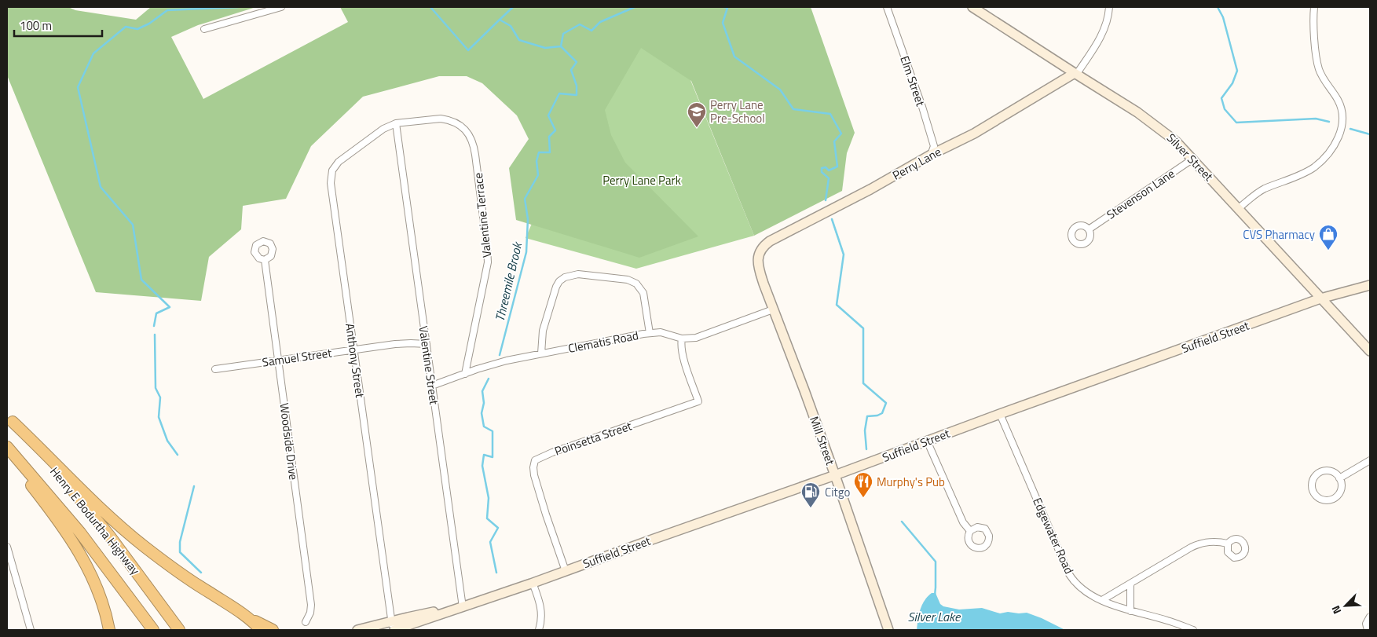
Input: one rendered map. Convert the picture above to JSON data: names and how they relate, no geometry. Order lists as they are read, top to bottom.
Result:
{
  "streets": {
    "highway": ["Henry E Bodurtha Highway"],
    "street": [
      "Elm Street",
      "Silver Street",
      "Perry Lane",
      "Stevenson Lane",
      "Valentine Terrace",
      "Suffield Street",
      "Clematis Road",
      "Samuel Street",
      "Anthony Street",
      "Valentine Street",
      "Poinsetta Street",
      "Mill Street",
      "Woodside Drive",
      "Edgewater Road"
    ]
  },
  "crossings": [
    ["Elm Street", "Perry Lane"],
    ["Silver Street", "Perry Lane"],
    ["Silver Street", "Stevenson Lane"],
    ["Silver Street", "Suffield Street"],
    ["Perry Lane", "Mill Street"],
    ["Valentine Terrace", "Clematis Road"],
    ["Valentine Terrace", "Anthony Street"],
    ["Valentine Terrace", "Valentine Street"],
    ["Suffield Street", "Anthony Street"],
    ["Suffield Street", "Valentine Street"],
    ["Suffield Street", "Poinsetta Street"],
    ["Suffield Street", "Mill Street"],
    ["Suffield Street", "Edgewater Road"],
    ["Clematis Road", "Valentine Street"],
    ["Clematis Road", "Poinsetta Street"],
    ["Clematis Road", "Mill Street"],
    ["Samuel Street", "Anthony Street"],
    ["Samuel Street", "Valentine Street"],
    ["Samuel Street", "Woodside Drive"],
    ["Anthony Street", "Valentine Street"]
  ],
  "water": ["Threemile Brook", "Silver Lake"],
  "parks": ["Perry Lane Park"],
  "places": {
    "school or university": ["Perry Lane Pre-School"],
    "shop": ["CVS Pharmacy"],
    "restaurant": ["Murphy's Pub"],
    "fuel station": ["Citgo"]
  },
  "scale_bar": "100 m",
  "north": "bottom left"
}
